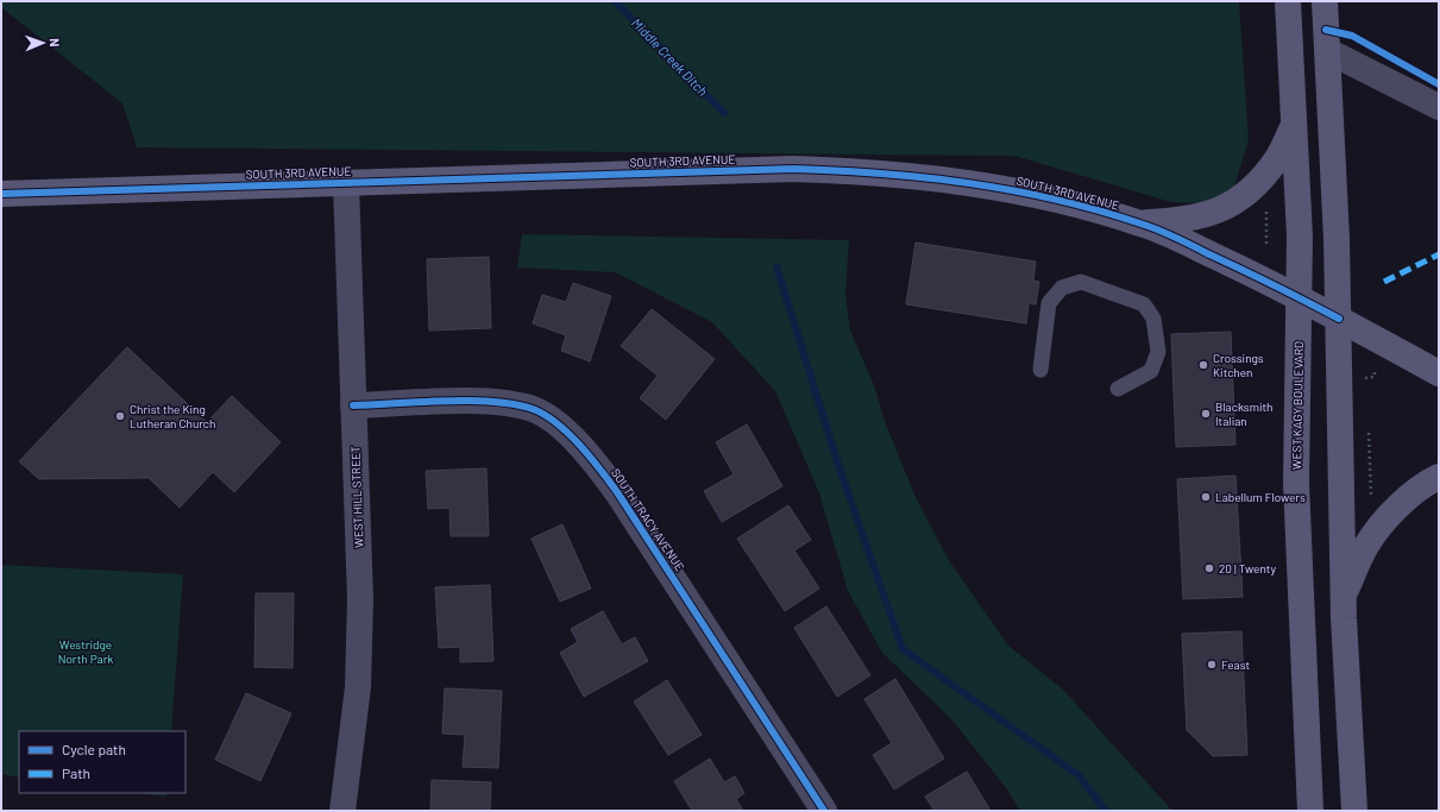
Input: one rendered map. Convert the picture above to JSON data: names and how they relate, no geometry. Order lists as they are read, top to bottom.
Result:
{
  "streets": {
    "main road": ["SOUTH 3RD AVENUE", "WEST KAGY BOULEVARD"],
    "street": ["WEST HILL STREET", "SOUTH TRACY AVENUE"]
  },
  "crossings": [
    ["SOUTH 3RD AVENUE", "WEST KAGY BOULEVARD"],
    ["SOUTH 3RD AVENUE", "WEST HILL STREET"],
    ["WEST HILL STREET", "SOUTH TRACY AVENUE"]
  ],
  "water": ["Middle Creek Ditch"],
  "parks": ["Westridge North Park"],
  "places": [
    "Crossings Kitchen",
    "Blacksmith Italian",
    "Christ the King Lutheran Church",
    "Labellum Flowers",
    "20 | Twenty",
    "Feast"
  ],
  "legend": ["Cycle path", "Path"],
  "north": "right"
}
